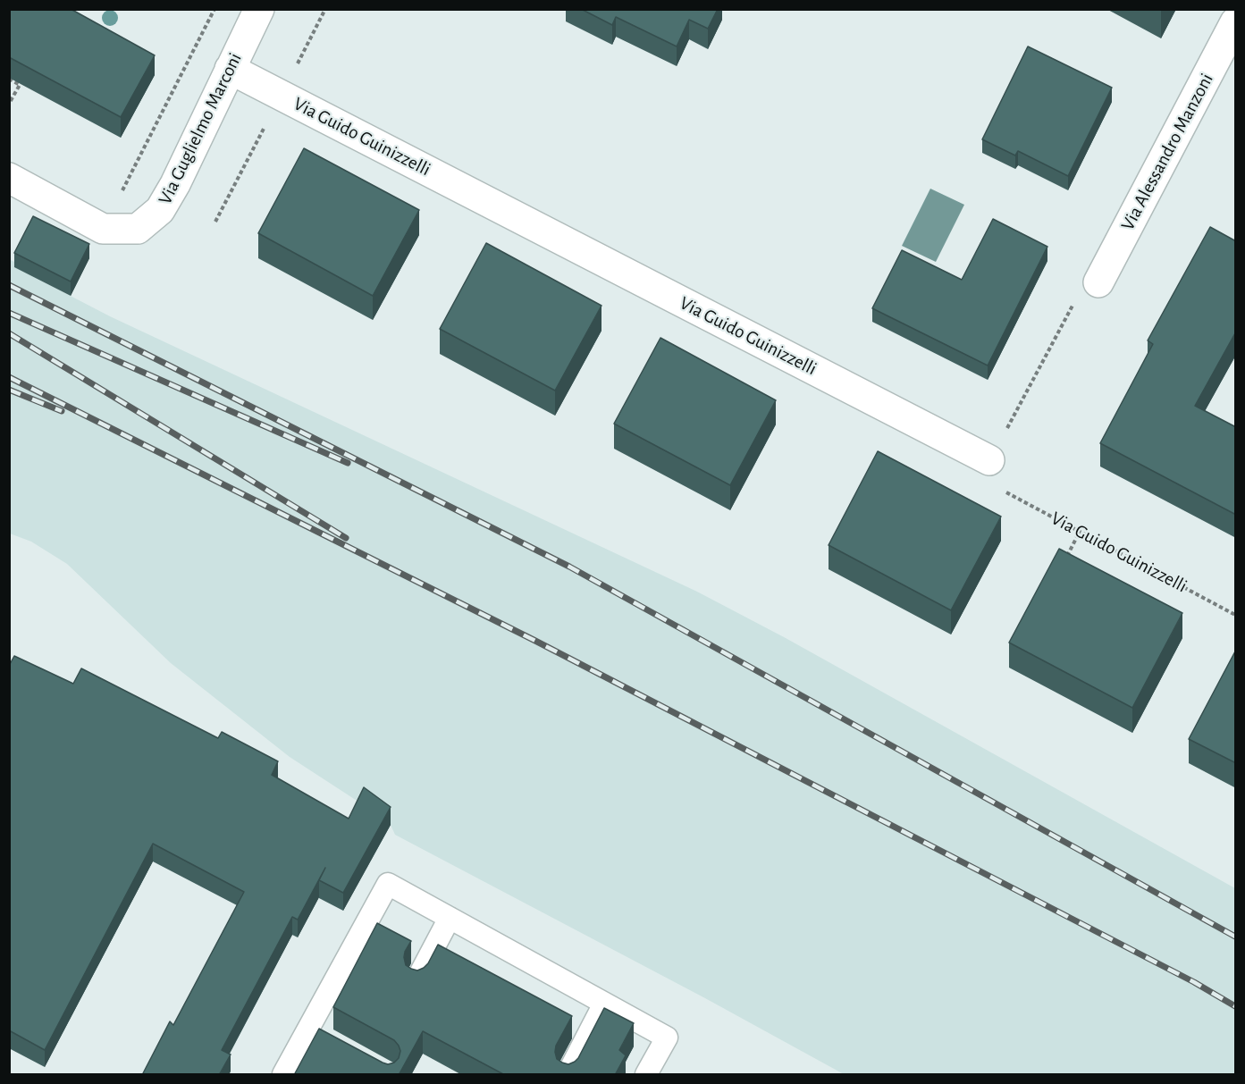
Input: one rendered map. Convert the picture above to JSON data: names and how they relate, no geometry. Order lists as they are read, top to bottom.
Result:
{
  "streets": {
    "street": ["Via Guglielmo Marconi", "Via Guido Guinizzelli", "Via Alessandro Manzoni"]
  },
  "crossings": [
    ["Via Guglielmo Marconi", "Via Guido Guinizzelli"]
  ]
}
